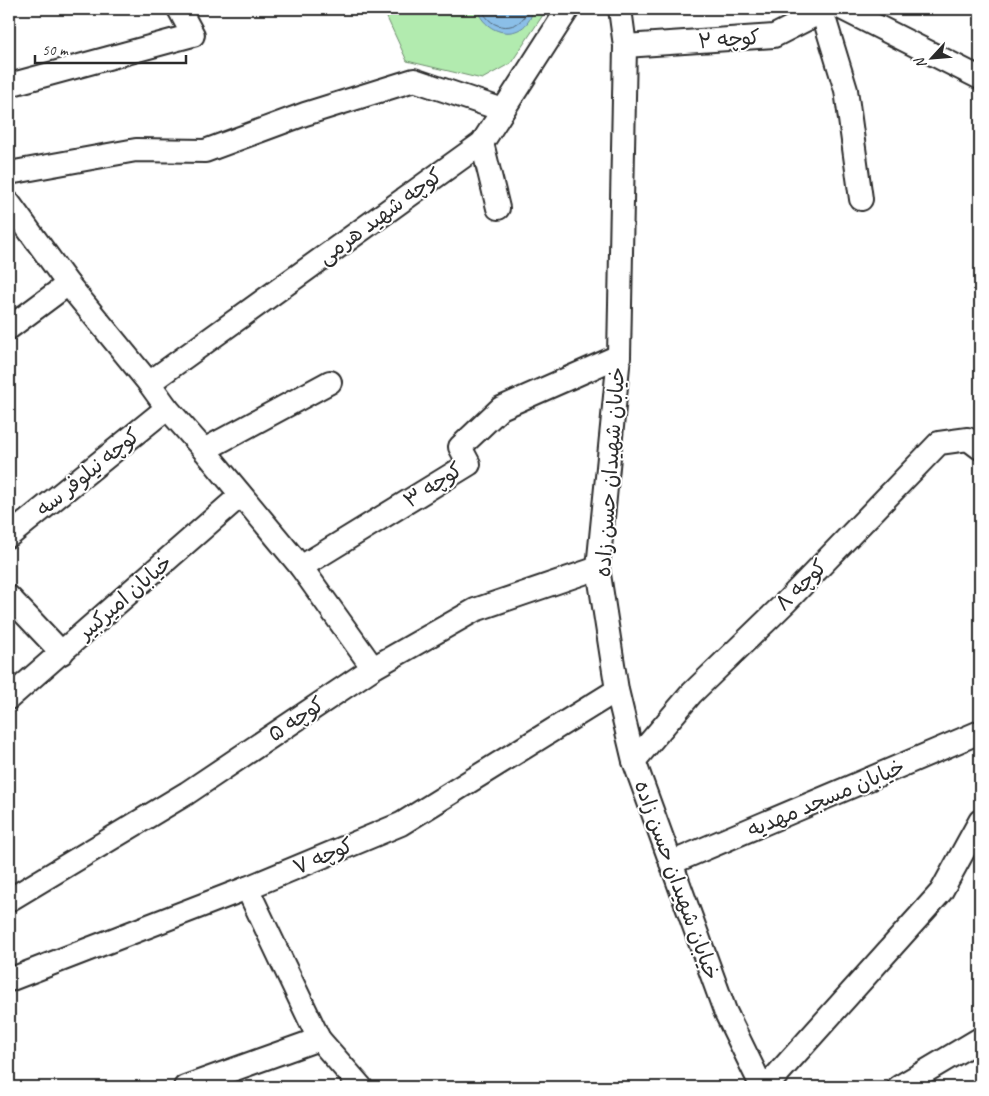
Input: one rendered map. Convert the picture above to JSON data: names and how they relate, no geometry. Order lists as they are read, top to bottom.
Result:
{
  "streets": {
    "street": [
      "کوچه ۲",
      "کوچه شهید هرمی",
      "کوچه نیلوفر سه",
      "خیابان شهیدان حسن زاده",
      "کوچه ۳",
      "کوچه ۸",
      "خیابان امیرکبیر",
      "کوچه ۵",
      "خیابان مسجد مهدیه",
      "کوچه ۷"
    ]
  },
  "crossings": [
    ["کوچه ۲", "خیابان شهیدان حسن زاده"],
    ["خیابان شهیدان حسن زاده", "کوچه ۳"],
    ["خیابان شهیدان حسن زاده", "کوچه ۸"],
    ["خیابان شهیدان حسن زاده", "کوچه ۵"],
    ["خیابان شهیدان حسن زاده", "خیابان مسجد مهدیه"],
    ["خیابان شهیدان حسن زاده", "کوچه ۷"]
  ],
  "scale_bar": "50 m",
  "north": "bottom left"
}
